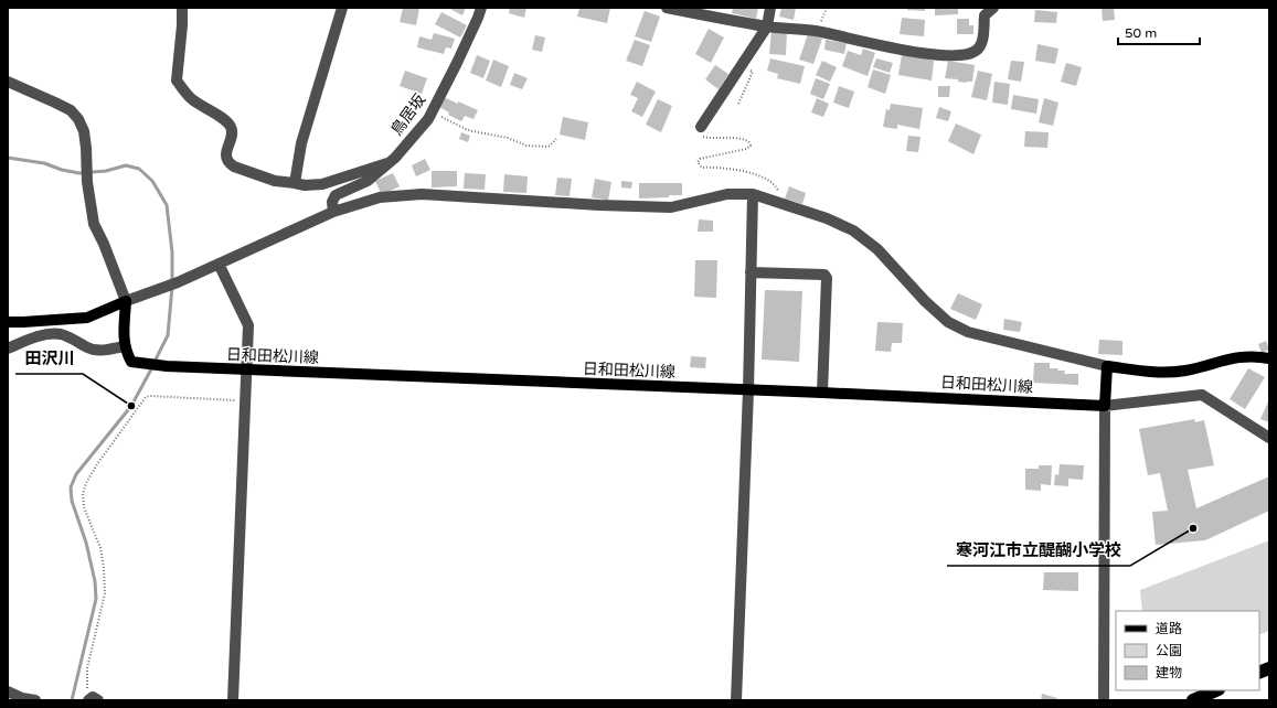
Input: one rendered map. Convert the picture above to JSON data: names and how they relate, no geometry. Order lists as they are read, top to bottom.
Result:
{
  "streets": {
    "main road": ["日和田松川線"],
    "street": ["鳥居坂"]
  },
  "places": ["田沢川", "寒河江市立醍醐小学校"],
  "legend": ["道路", "公園", "建物"],
  "scale_bar": "50 m"
}
